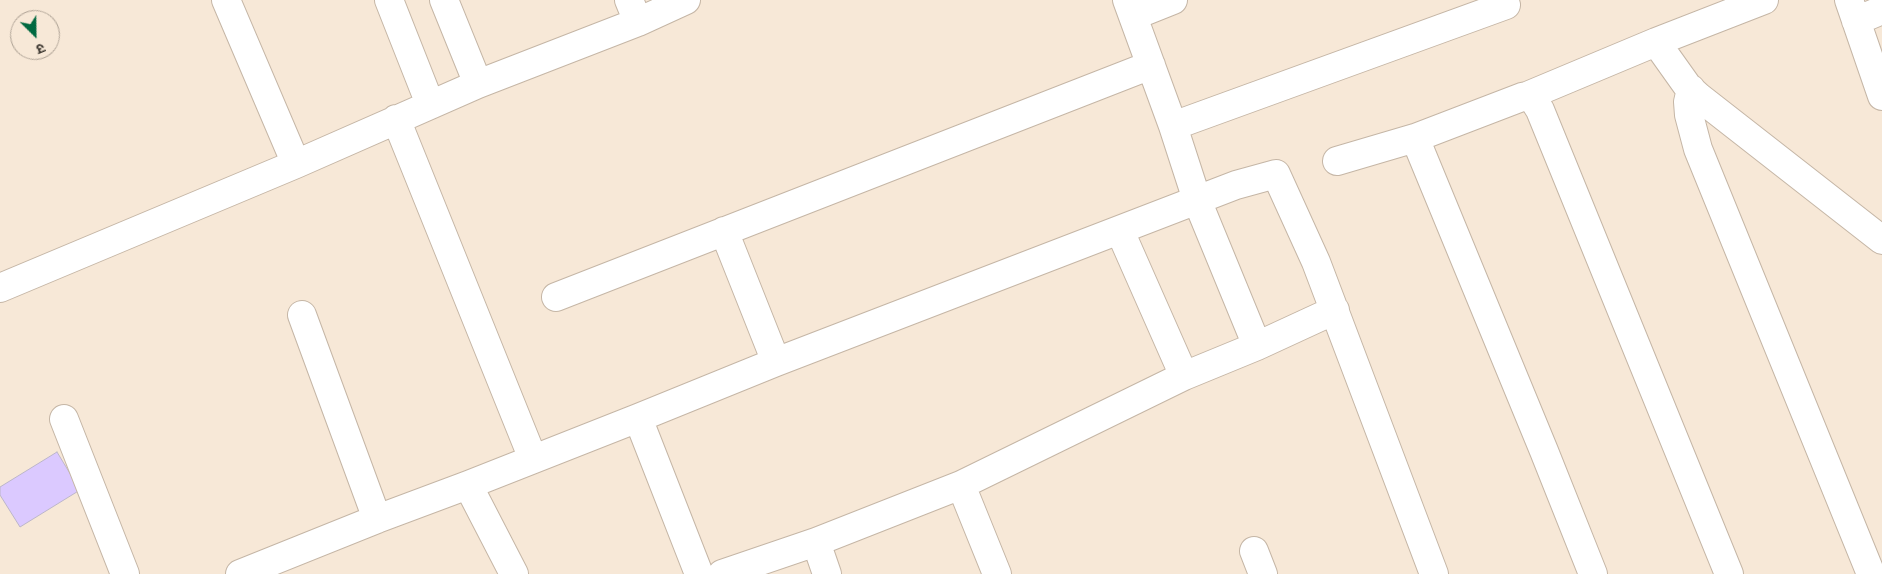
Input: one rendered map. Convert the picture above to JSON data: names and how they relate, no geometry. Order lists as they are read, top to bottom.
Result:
{
  "north": "bottom right"
}
